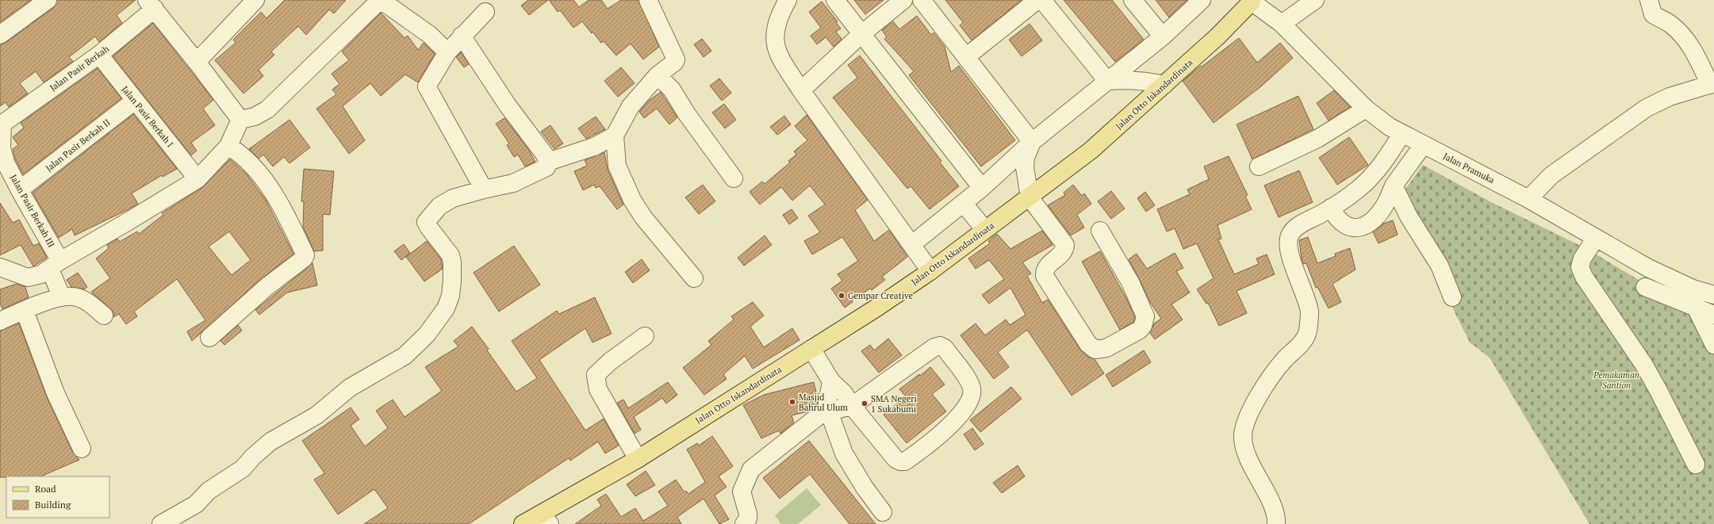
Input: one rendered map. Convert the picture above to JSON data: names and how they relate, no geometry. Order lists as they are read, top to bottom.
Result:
{
  "streets": {
    "main road": ["Jalan Otto Iskandardinata"],
    "street": [
      "Jalan Pasir Berkah",
      "Jalan Pasir Berkah I",
      "Jalan Pasir Berkah II",
      "Jalan Pramuka",
      "Jalan Pasir Berkah III"
    ]
  },
  "crossings": [
    ["Jalan Pasir Berkah", "Jalan Pasir Berkah I"],
    ["Jalan Pasir Berkah", "Jalan Pasir Berkah III"],
    ["Jalan Otto Iskandardinata", "Jalan Pramuka"],
    ["Jalan Pasir Berkah I", "Jalan Pasir Berkah II"],
    ["Jalan Pasir Berkah II", "Jalan Pasir Berkah III"]
  ],
  "parks": ["Pemakaman Santion"],
  "places": ["Gempar Creative", "Masjid Bahrul Ulum", "SMA Negeri 1 Sukabumi"],
  "legend": ["Road", "Building"]
}
